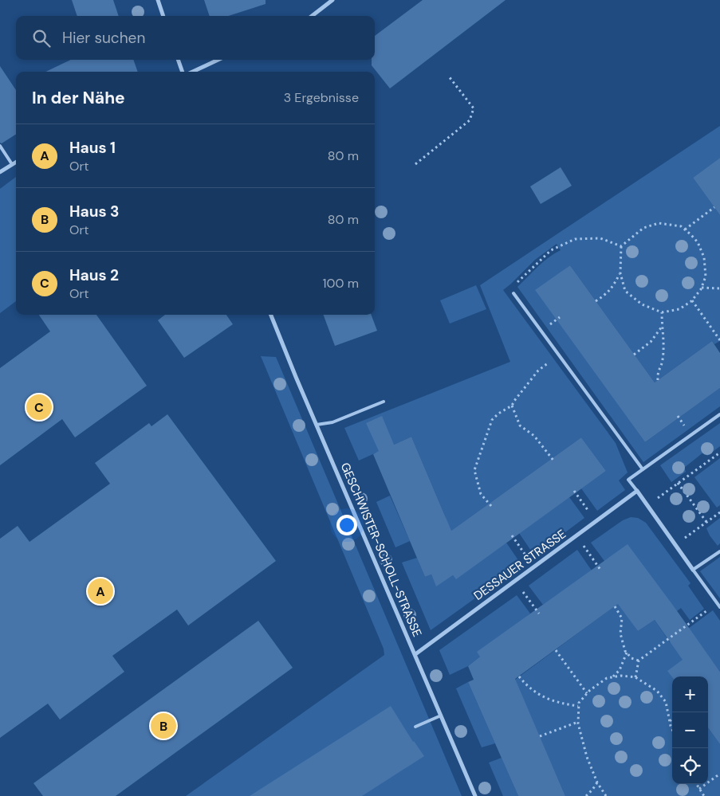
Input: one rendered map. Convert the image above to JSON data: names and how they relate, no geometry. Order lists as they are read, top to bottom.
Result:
{
  "streets": {
    "street": ["GESCHWISTER-SCHOLL-STRASSE", "DESSAUER STRASSE"]
  },
  "crossings": [
    ["GESCHWISTER-SCHOLL-STRASSE", "DESSAUER STRASSE"]
  ],
  "page": {
    "search": "Hier suchen",
    "heading": ["In der Nähe", "3 Ergebnisse"],
    "list": [
      {
        "mark": "A",
        "name": "Haus 1",
        "note": "Ort",
        "value": "80 m"
      },
      {
        "mark": "B",
        "name": "Haus 3",
        "note": "Ort",
        "value": "80 m"
      },
      {
        "mark": "C",
        "name": "Haus 2",
        "note": "Ort",
        "value": "100 m"
      }
    ],
    "pins": ["C", "A", "B"],
    "map_buttons": ["+", "−"]
  }
}
